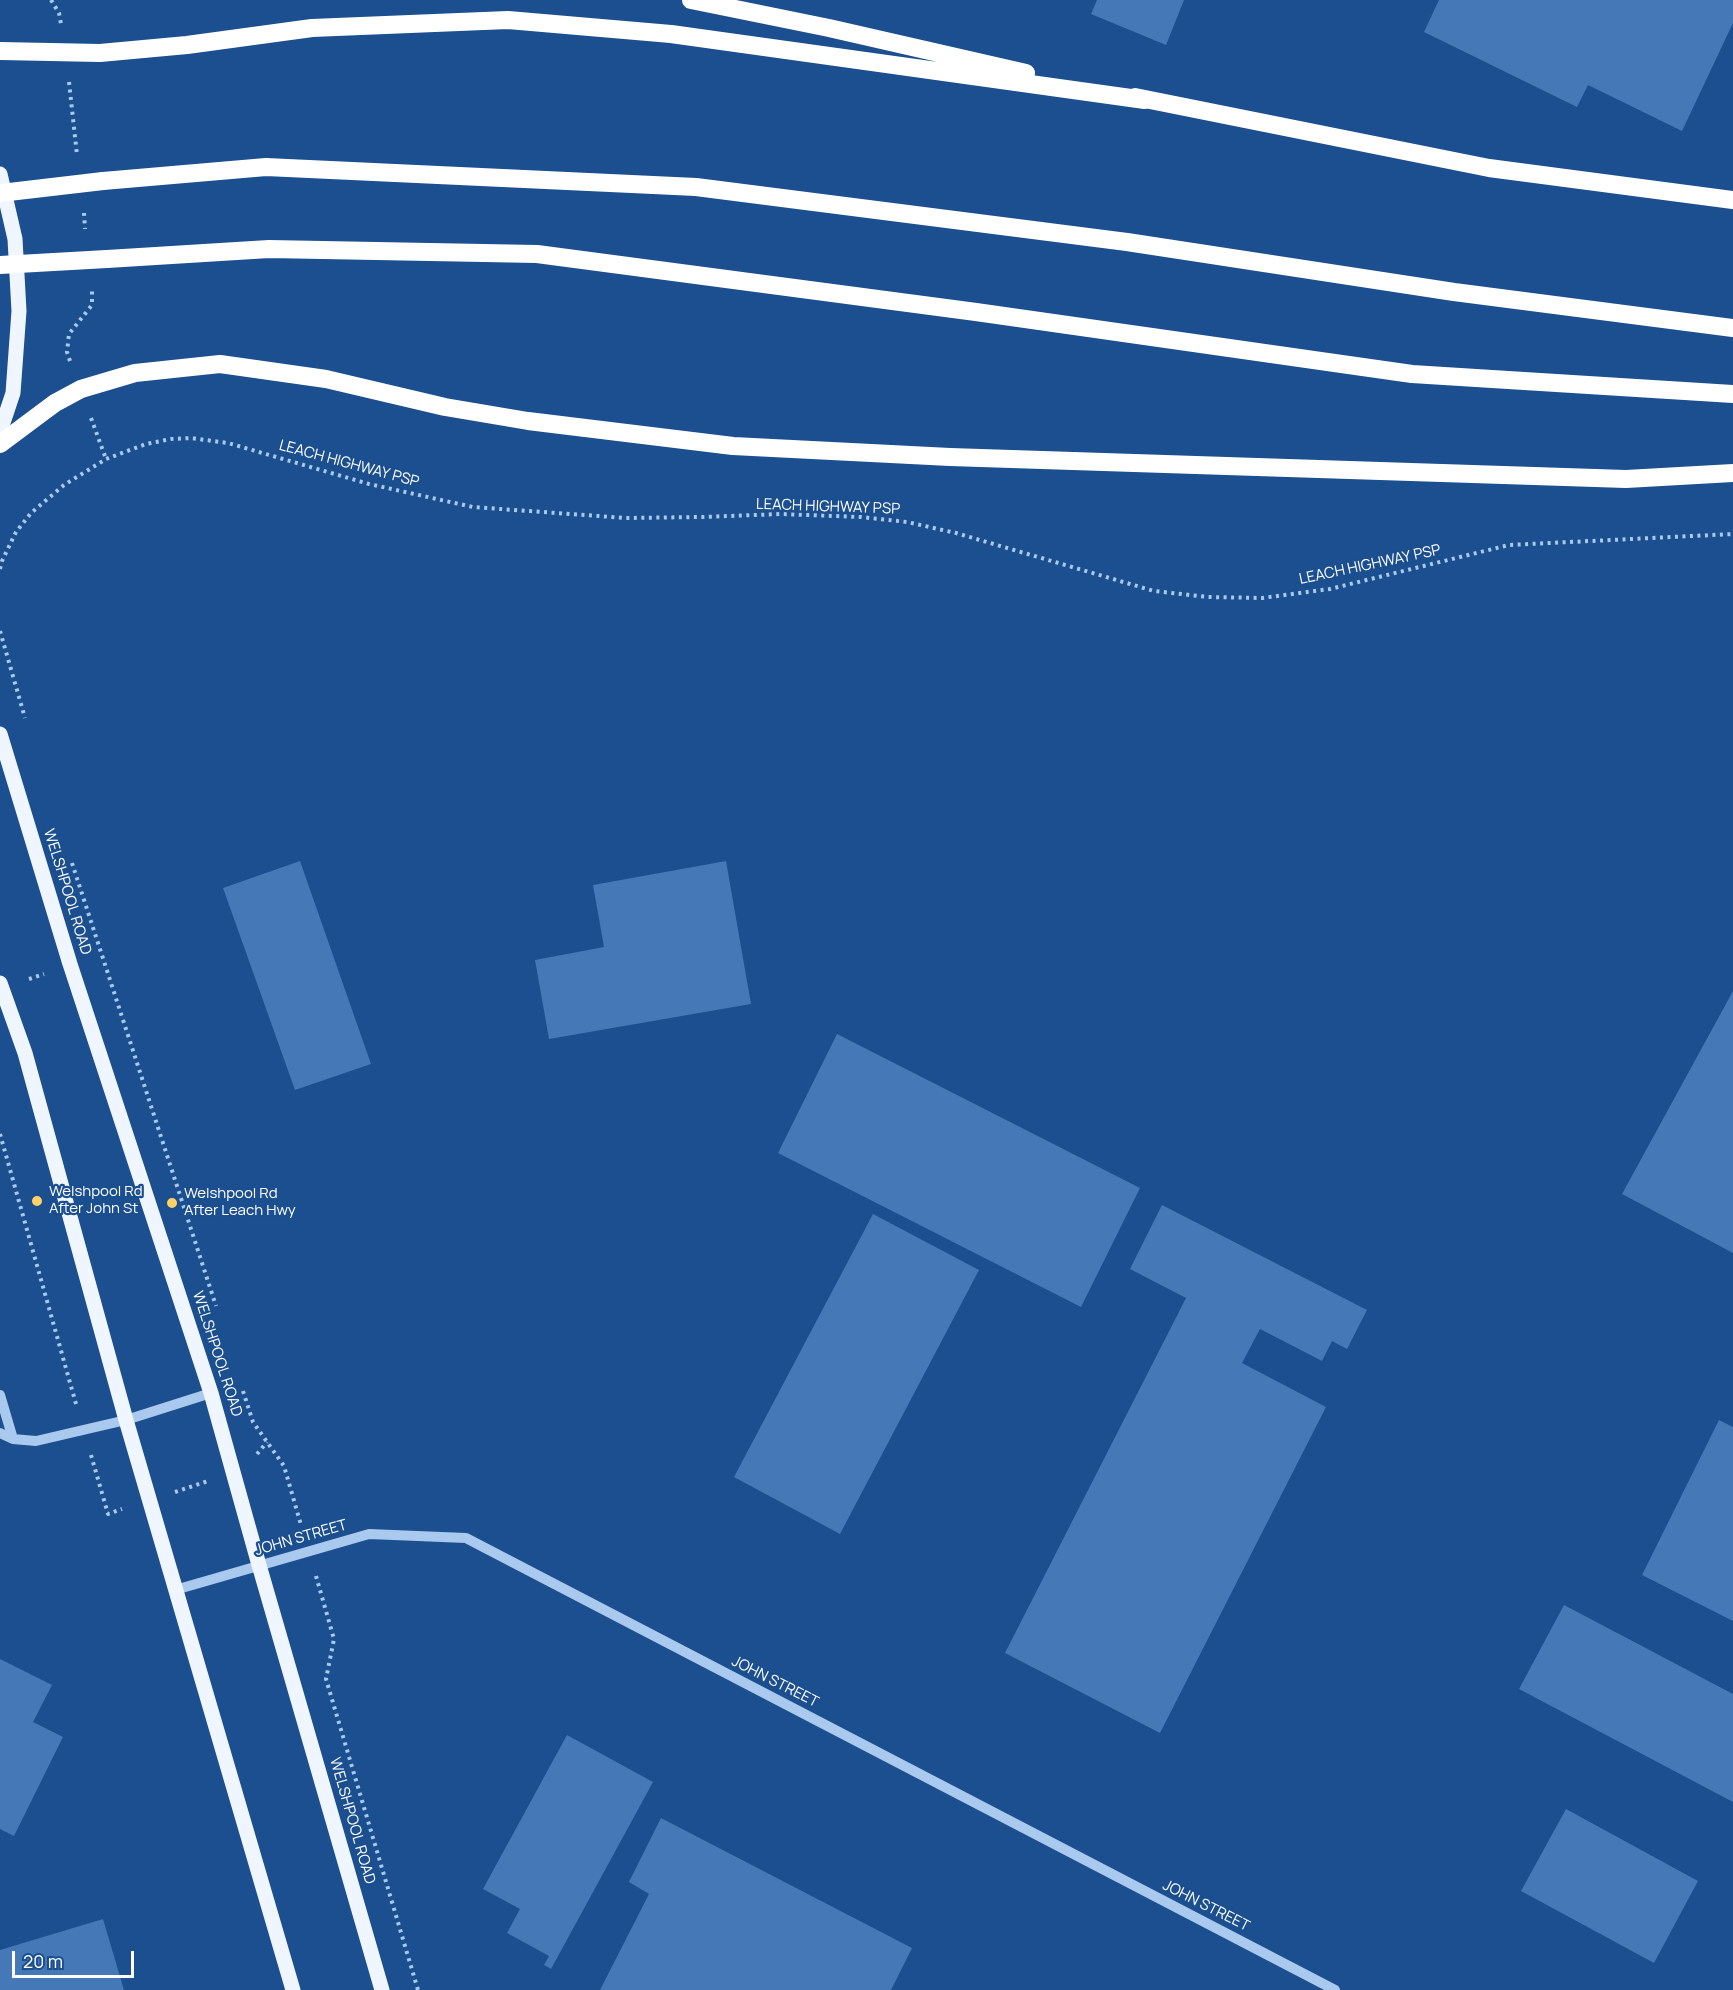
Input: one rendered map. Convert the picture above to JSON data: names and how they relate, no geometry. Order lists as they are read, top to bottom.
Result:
{
  "streets": {
    "main road": ["WELSHPOOL ROAD"],
    "street": ["JOHN STREET"],
    "path": ["LEACH HIGHWAY PSP"]
  },
  "crossings": [
    ["WELSHPOOL ROAD", "JOHN STREET"]
  ],
  "places": ["Welshpool Rd After John St", "Welshpool Rd After Leach Hwy"],
  "scale_bar": "20 m"
}
